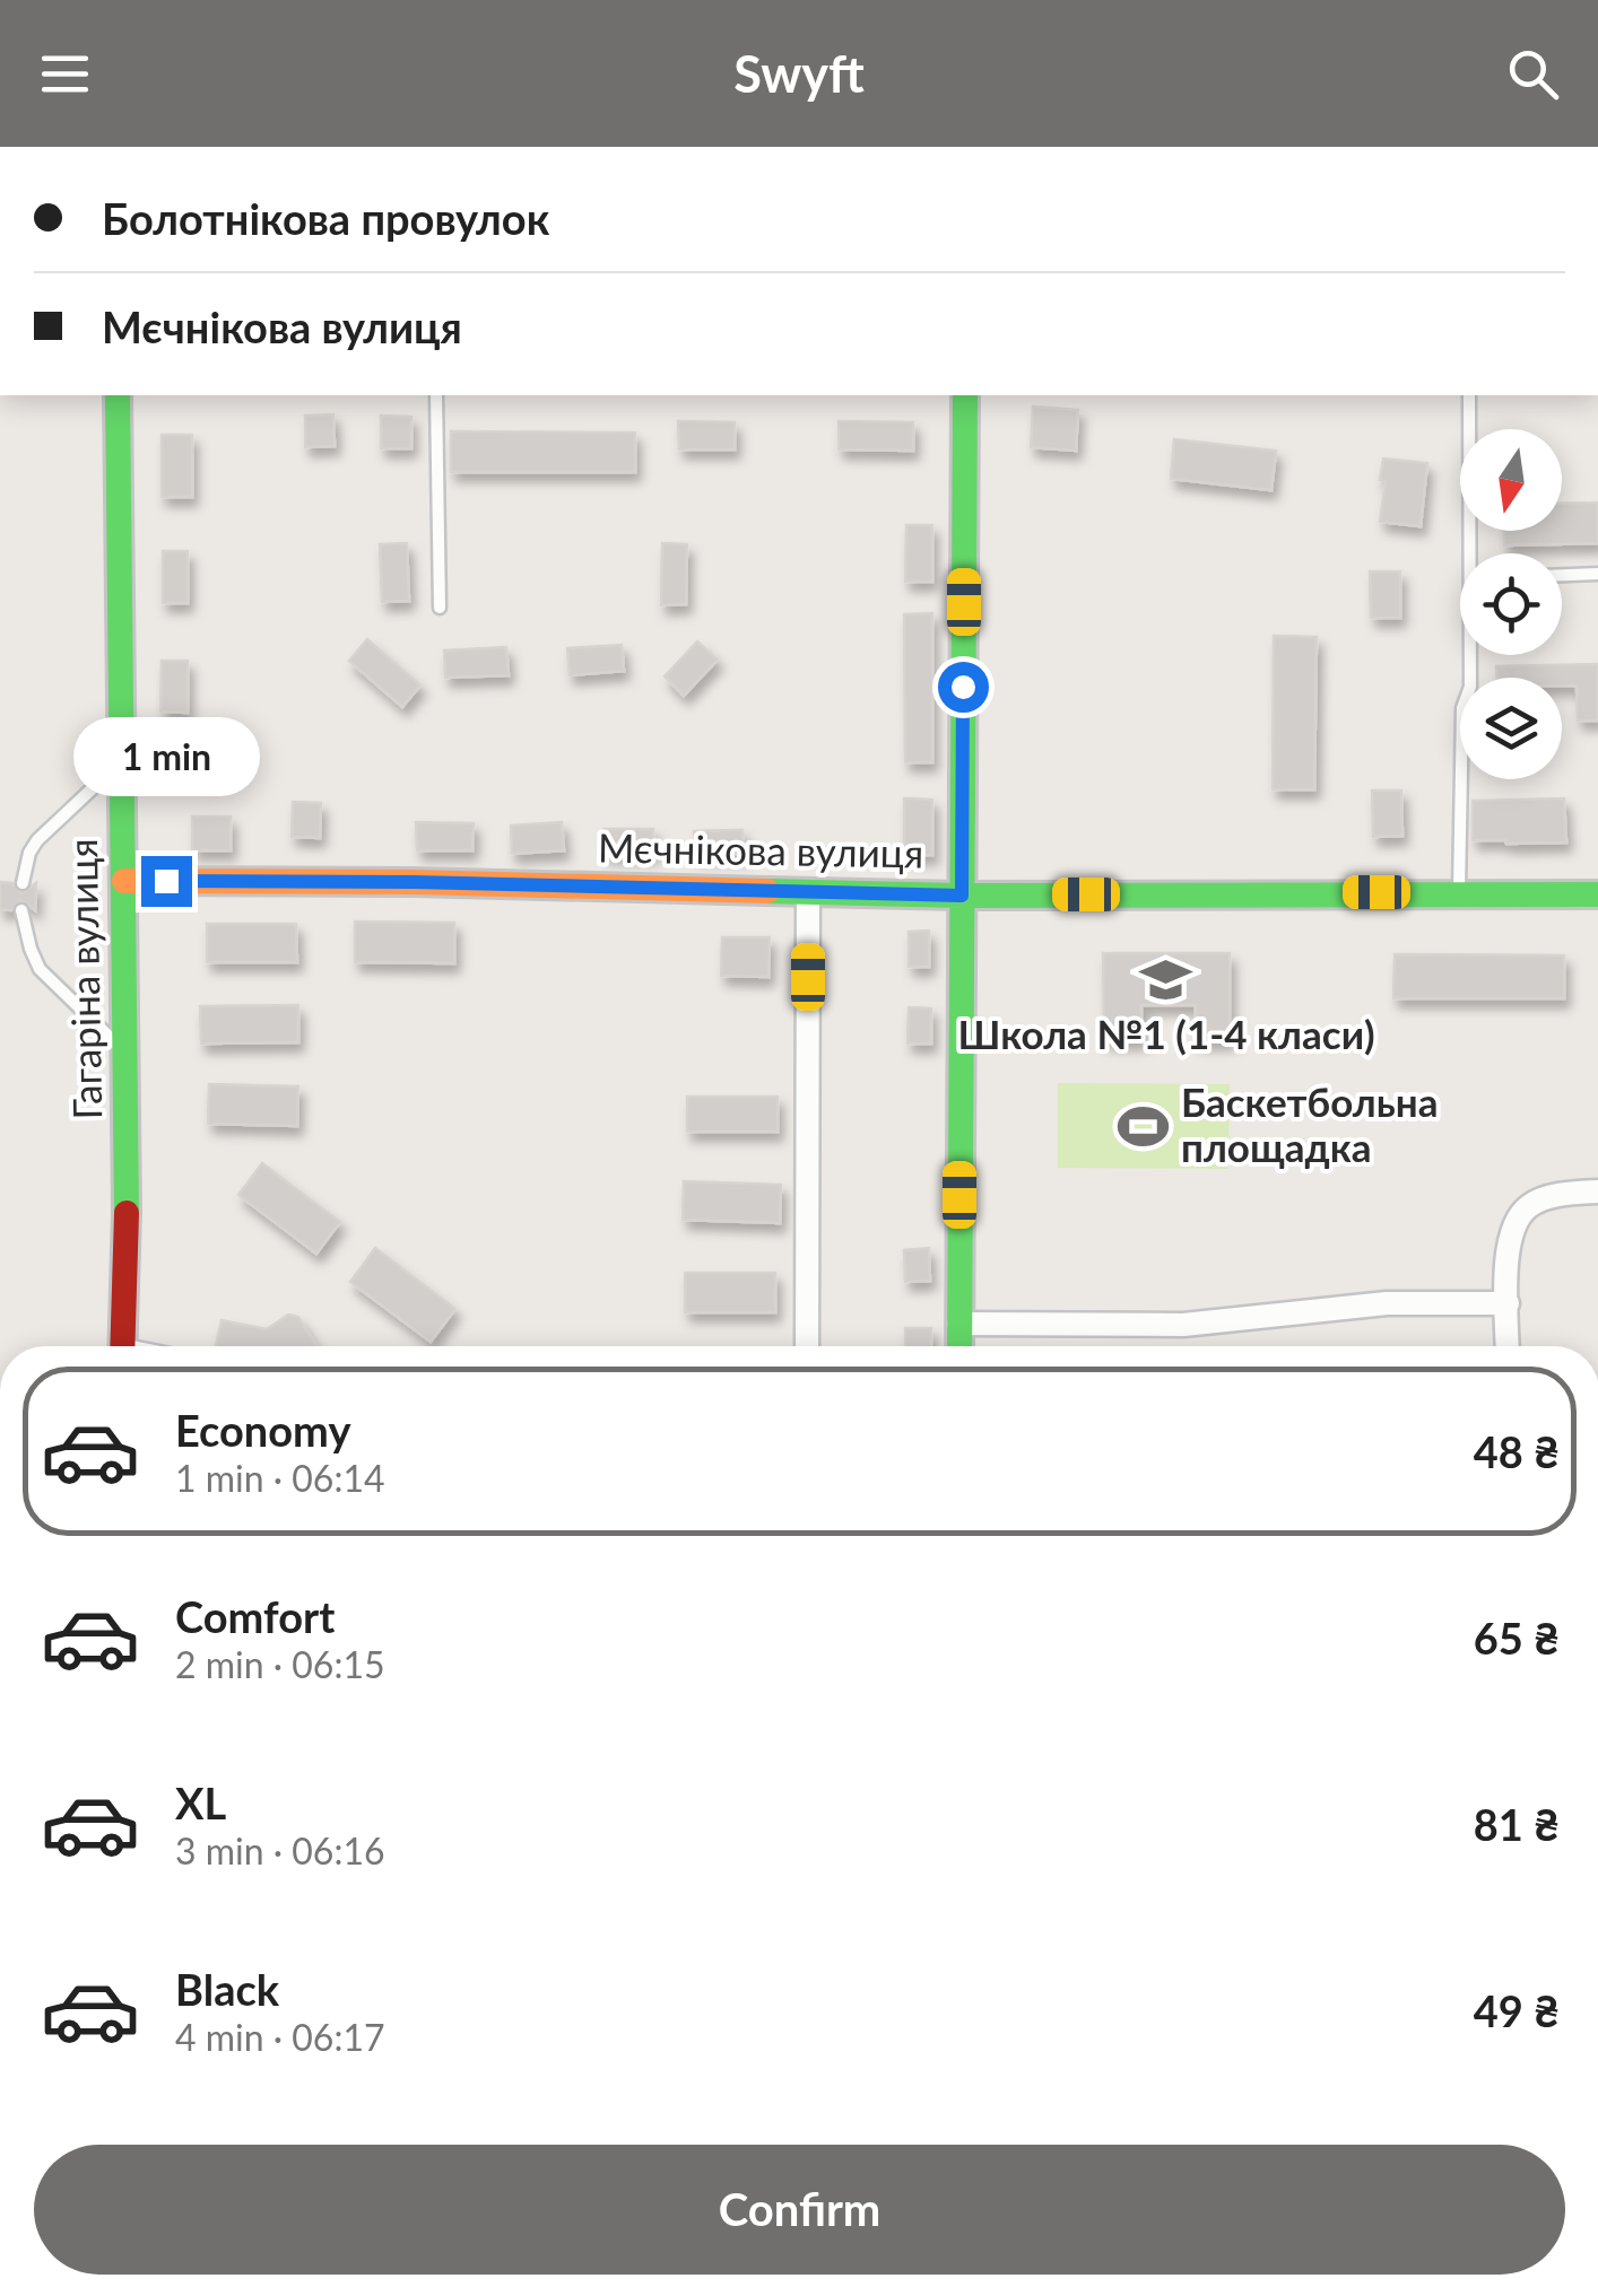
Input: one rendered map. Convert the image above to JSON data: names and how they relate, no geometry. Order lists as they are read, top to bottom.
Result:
{
  "streets": {
    "street": ["Мєчнікова вулиця", "Гагаріна вулиця"]
  },
  "crossings": [
    ["Мєчнікова вулиця", "Гагаріна вулиця"]
  ],
  "places": {
    "school or university": ["Школа №1 (1-4 класи)"],
    "sports": ["Баскетбольна площадка"]
  },
  "north": "bottom",
  "page": {
    "header": "Swyft",
    "banner": ["Болотнікова провулок", "Мєчнікова вулиця"],
    "bubble": "1 min",
    "list": [
      {
        "name": "Economy",
        "note": "1 min · 06:14",
        "value": "48 ₴"
      },
      {
        "name": "Comfort",
        "note": "2 min · 06:15",
        "value": "65 ₴"
      },
      {
        "name": "XL",
        "note": "3 min · 06:16",
        "value": "81 ₴"
      },
      {
        "name": "Black",
        "note": "4 min · 06:17",
        "value": "49 ₴"
      }
    ],
    "buttons": "Confirm"
  }
}
